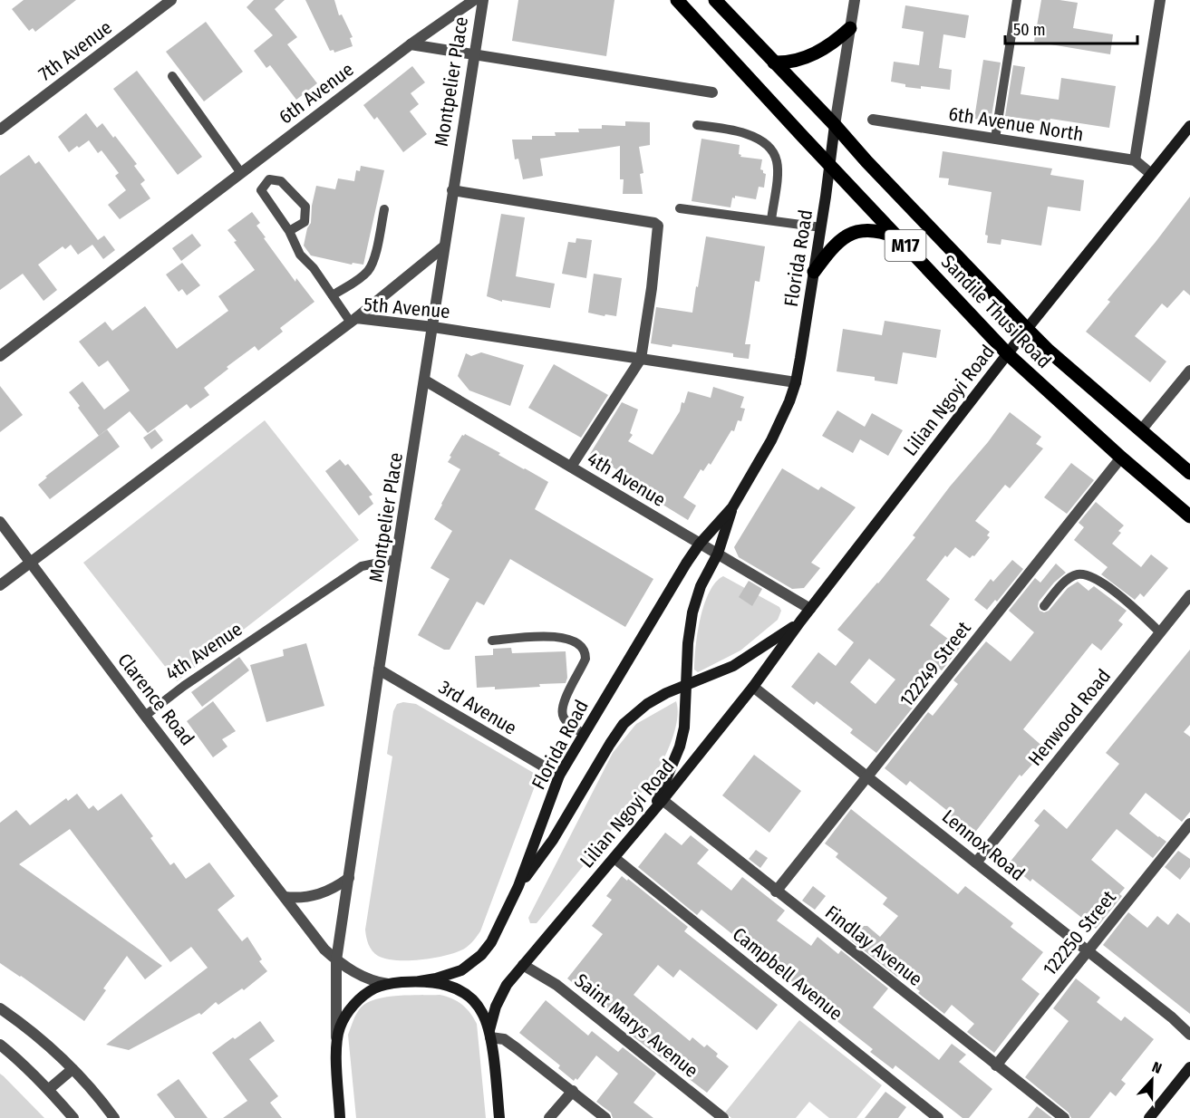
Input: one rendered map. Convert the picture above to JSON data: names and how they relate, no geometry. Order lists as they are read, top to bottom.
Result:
{
  "streets": {
    "main road": ["M17", "Sandile Thusi Road"],
    "street": [
      "7th Avenue",
      "Montpelier Place",
      "6th Avenue",
      "6th Avenue North",
      "Florida Road",
      "5th Avenue",
      "Lilian Ngoyi Road",
      "4th Avenue",
      "122249 Street",
      "Clarence Road",
      "3rd Avenue",
      "Henwood Road",
      "Lennox Road",
      "122250 Street",
      "Findlay Avenue",
      "Campbell Avenue",
      "Saint Marys Avenue"
    ]
  },
  "crossings": [
    ["Montpelier Place", "5th Avenue"],
    ["Montpelier Place", "4th Avenue"],
    ["Montpelier Place", "Clarence Road"],
    ["Montpelier Place", "3rd Avenue"],
    ["6th Avenue North", "Lilian Ngoyi Road"],
    ["Florida Road", "5th Avenue"],
    ["Florida Road", "Sandile Thusi Road"],
    ["Florida Road", "Lilian Ngoyi Road"],
    ["Florida Road", "4th Avenue"],
    ["Florida Road", "3rd Avenue"],
    ["5th Avenue", "Clarence Road"],
    ["Sandile Thusi Road", "Lilian Ngoyi Road"],
    ["Sandile Thusi Road", "122249 Street"],
    ["Lilian Ngoyi Road", "4th Avenue"],
    ["Lilian Ngoyi Road", "Lennox Road"],
    ["Lilian Ngoyi Road", "Findlay Avenue"],
    ["Lilian Ngoyi Road", "Campbell Avenue"],
    ["Lilian Ngoyi Road", "Saint Marys Avenue"],
    ["4th Avenue", "Clarence Road"],
    ["122249 Street", "Lennox Road"],
    ["122249 Street", "Findlay Avenue"],
    ["Henwood Road", "Lennox Road"],
    ["Lennox Road", "122250 Street"],
    ["122250 Street", "Findlay Avenue"]
  ],
  "scale_bar": "50 m",
  "north": "top"
}
